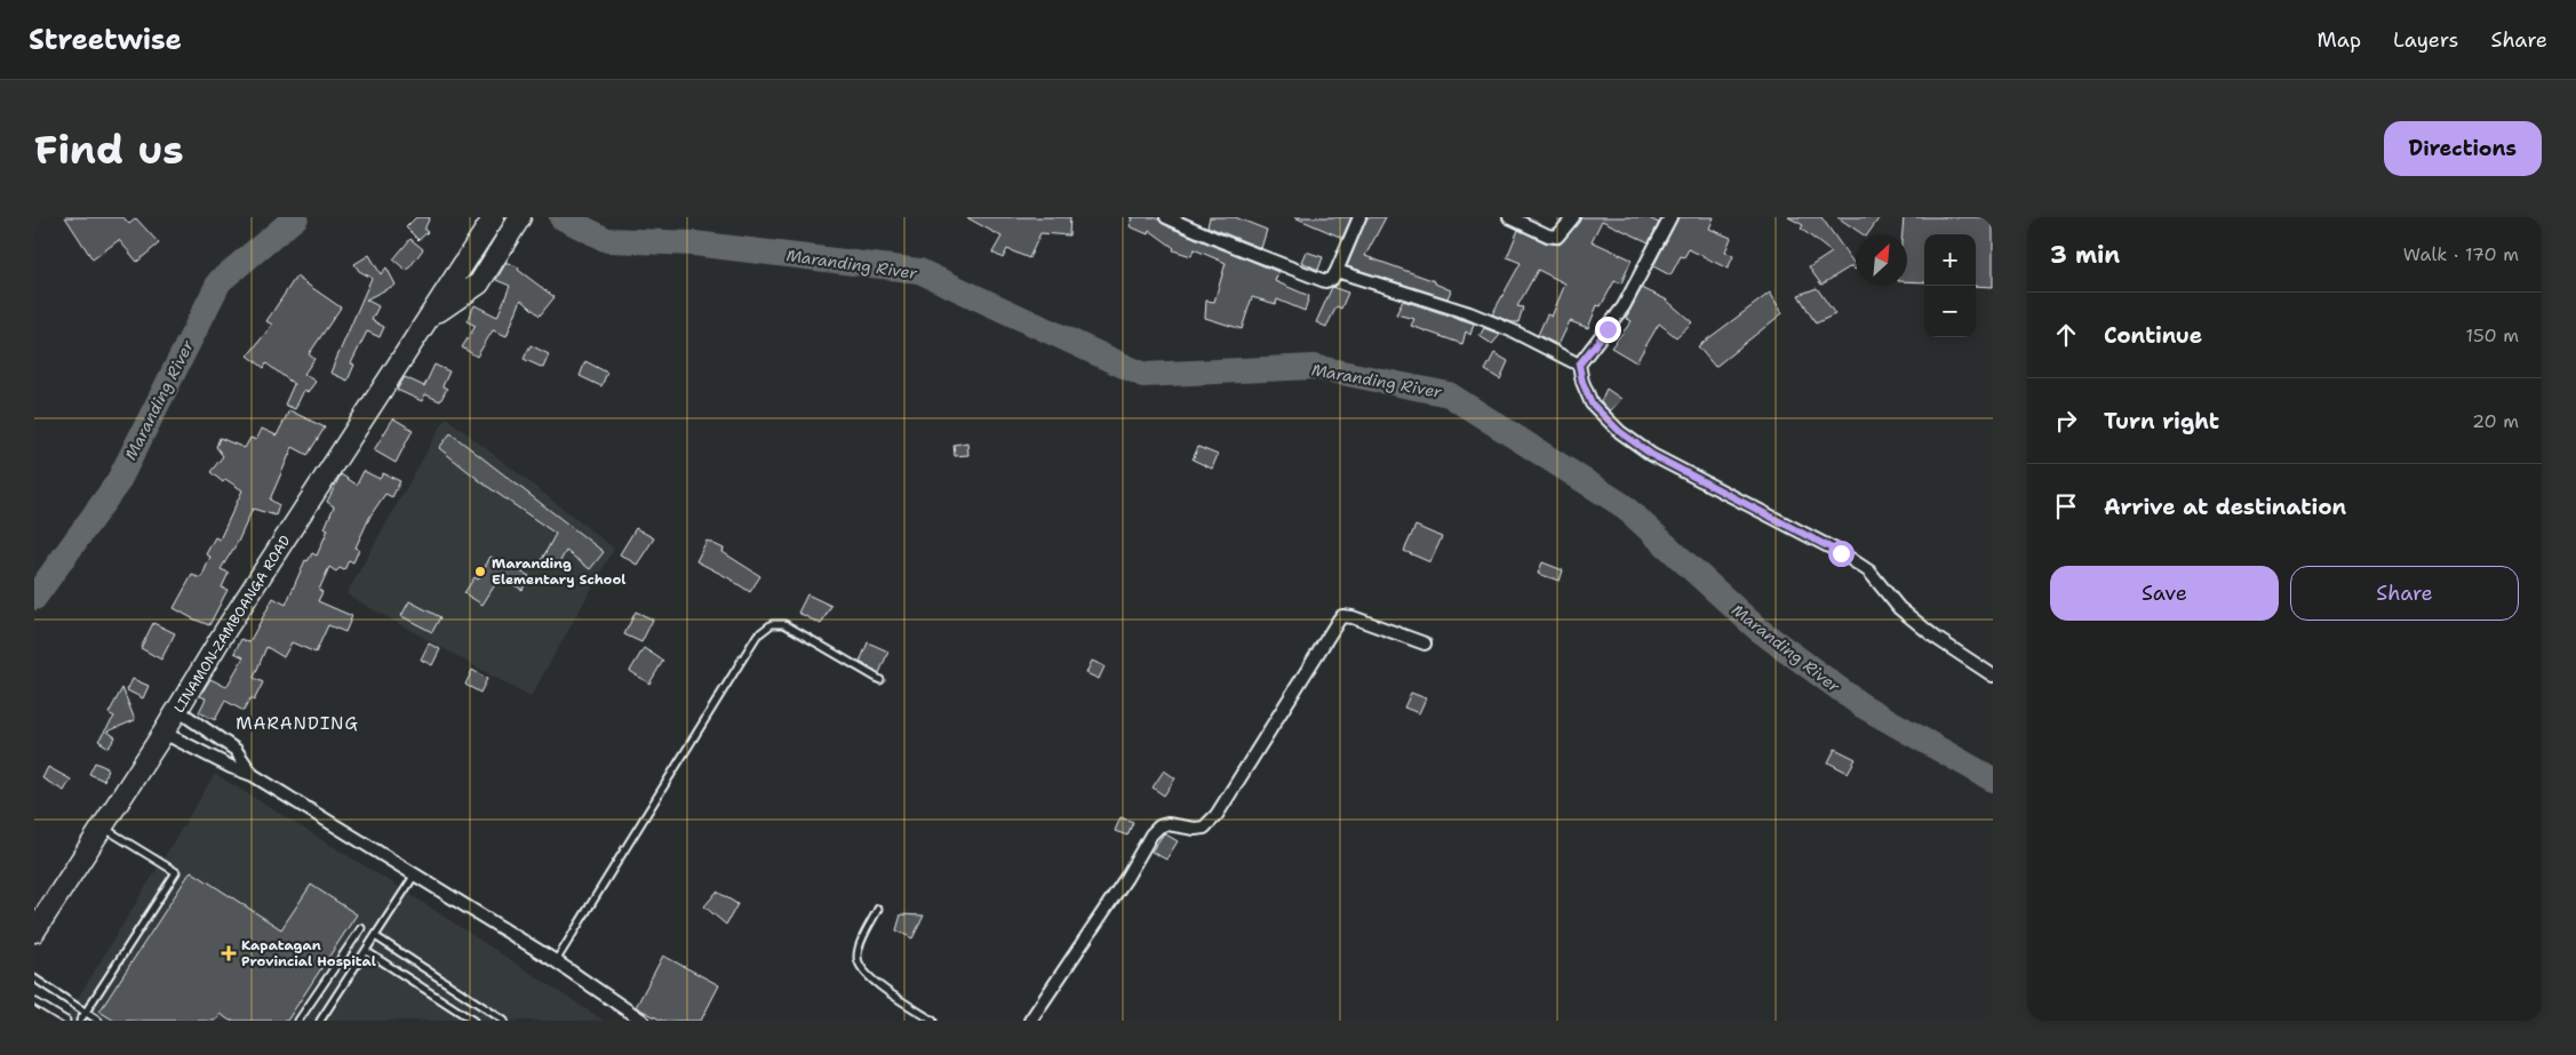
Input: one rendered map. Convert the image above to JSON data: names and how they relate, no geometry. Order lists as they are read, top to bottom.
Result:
{
  "streets": {
    "highway": ["LINAMON-ZAMBOANGA ROAD"]
  },
  "districts": ["MARANDING"],
  "water": ["Maranding River"],
  "places": {
    "other": ["Maranding Elementary School"],
    "health": ["Kapatagan Provincial Hospital"]
  },
  "north": "top right",
  "page": {
    "header": "Streetwise",
    "nav": ["Map", "Layers", "Share"],
    "buttons": [
      "Directions",
      ["Save", "Share"]
    ],
    "title": "Find us",
    "heading": ["3 min", "Walk · 170 m"],
    "map_buttons": ["+", "−"],
    "list": [
      ["Continue", "150 m"],
      ["Turn right", "20 m"],
      "Arrive at destination"
    ]
  }
}
